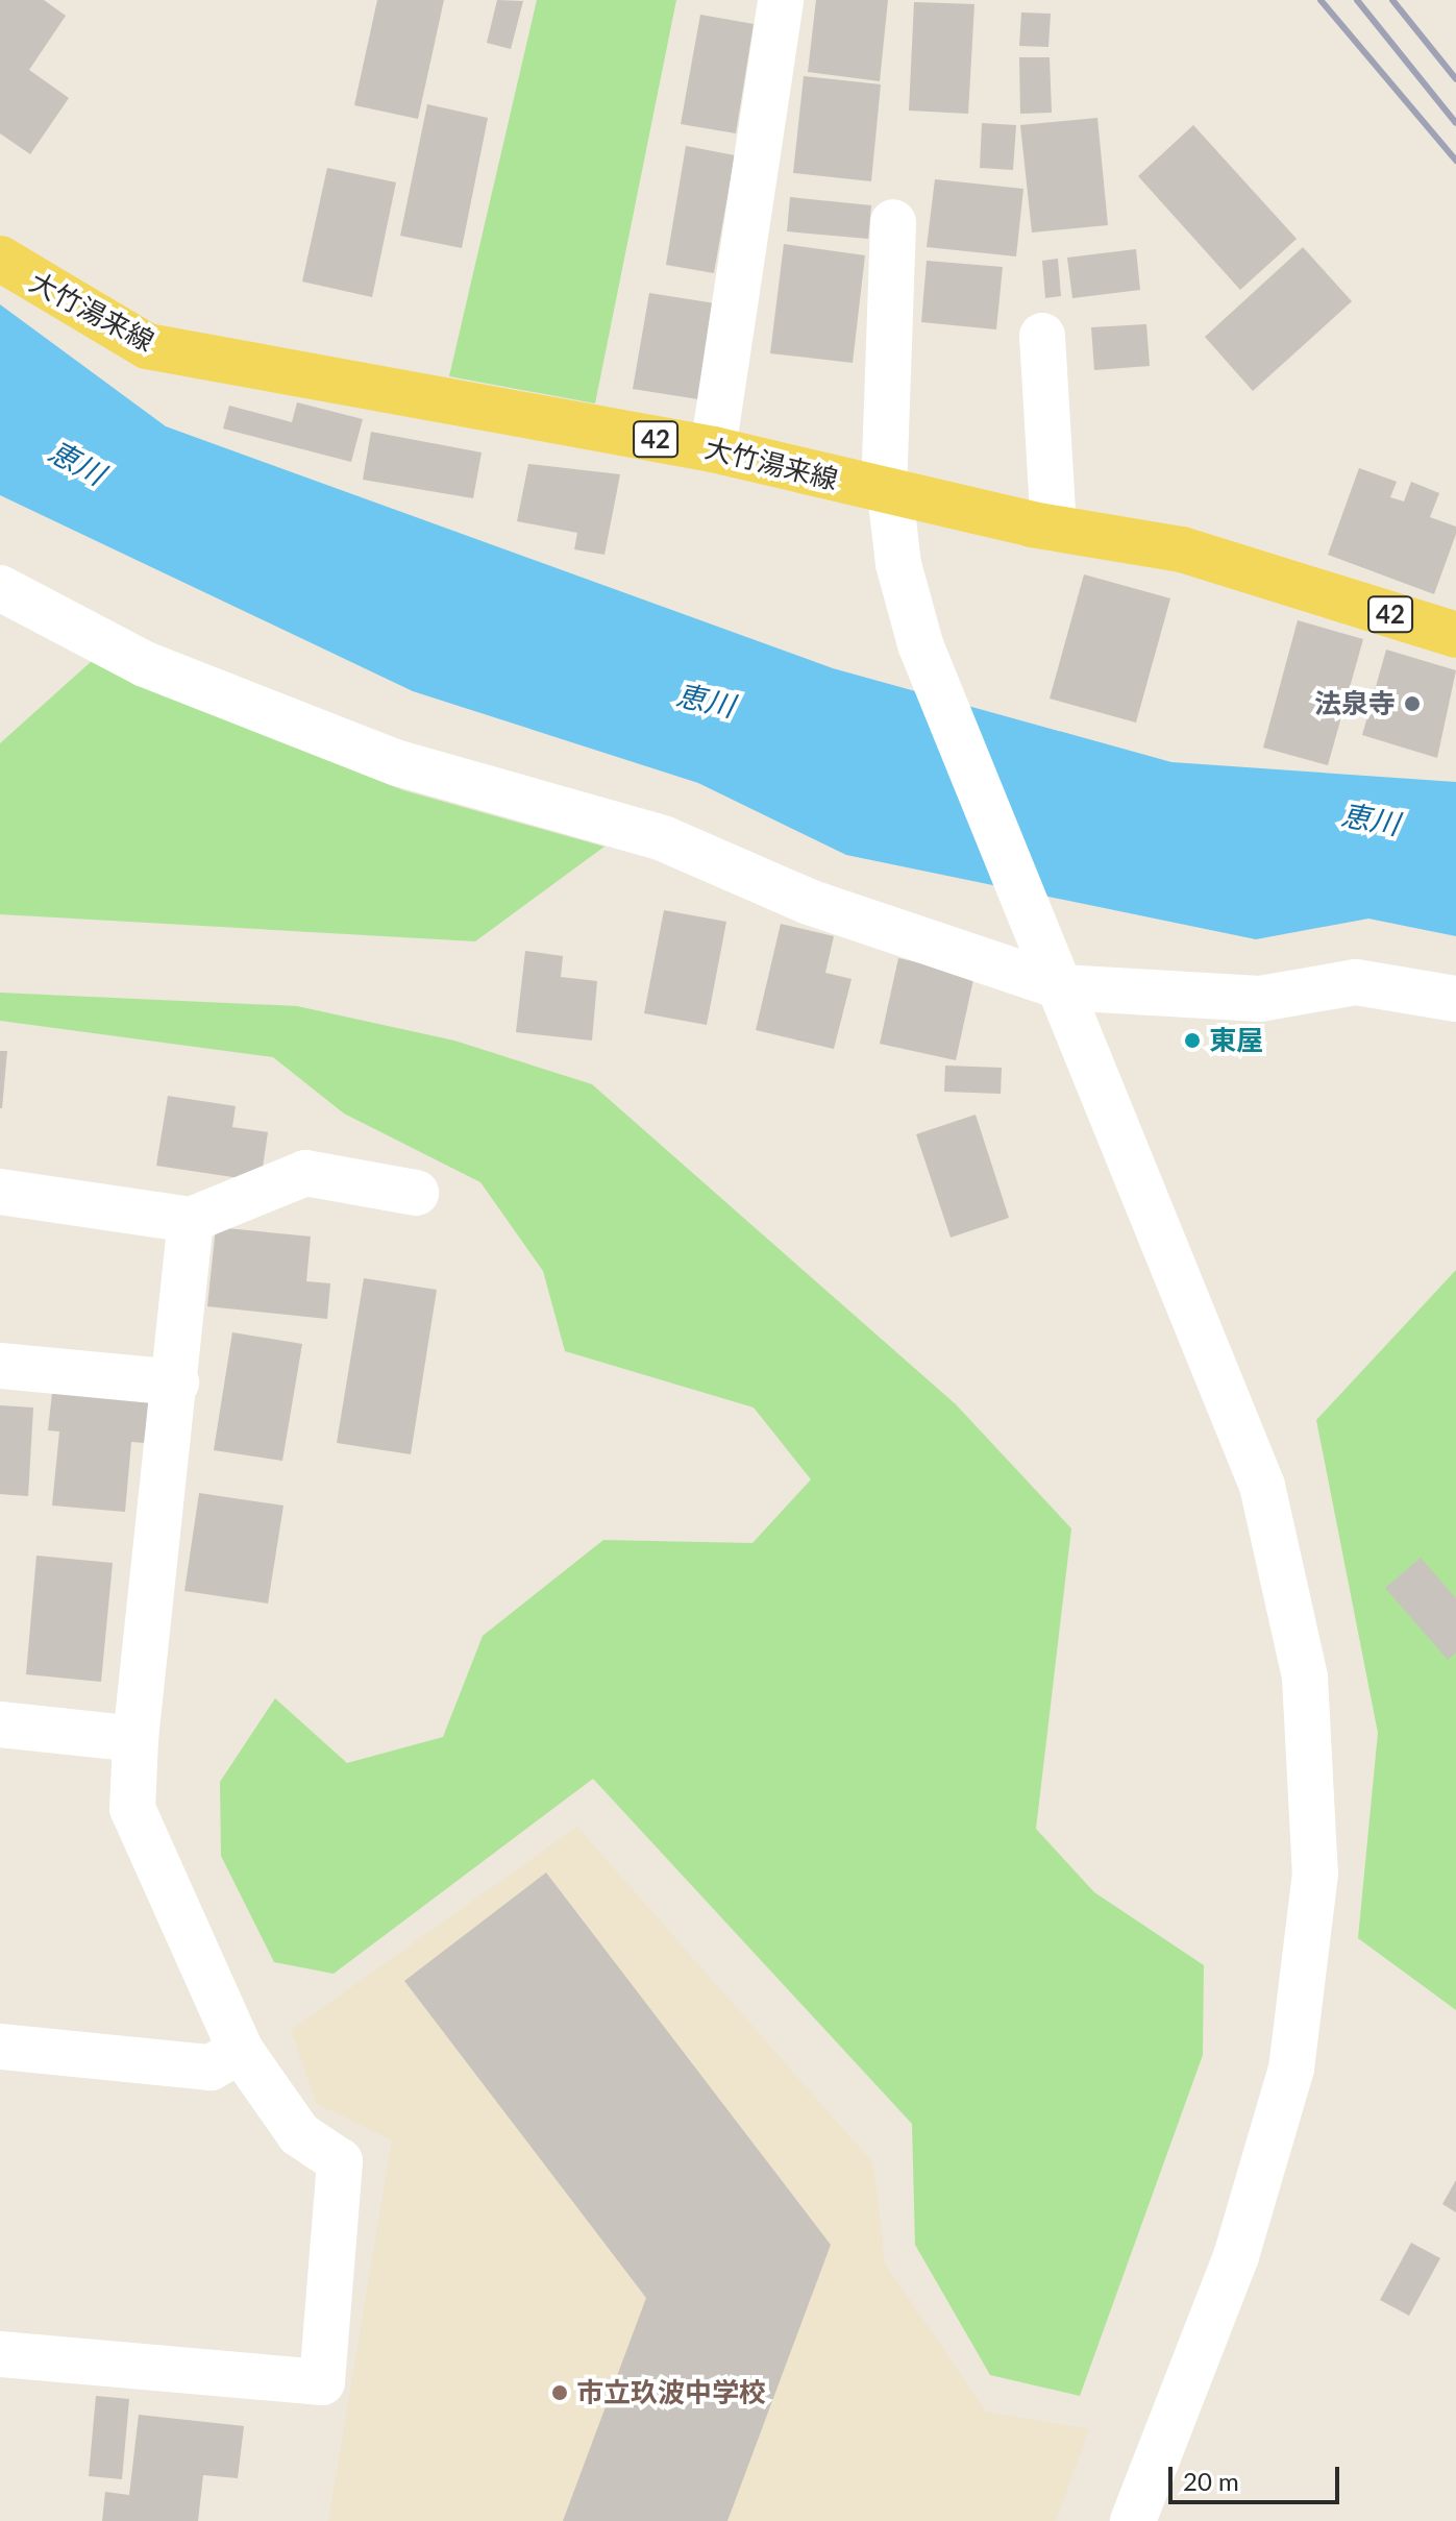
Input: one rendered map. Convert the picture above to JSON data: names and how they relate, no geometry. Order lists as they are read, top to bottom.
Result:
{
  "streets": {
    "main road": ["大竹湯来線", "42"]
  },
  "water": ["恵川"],
  "places": ["法泉寺", "東屋", "市立玖波中学校"],
  "scale_bar": "20 m"
}
